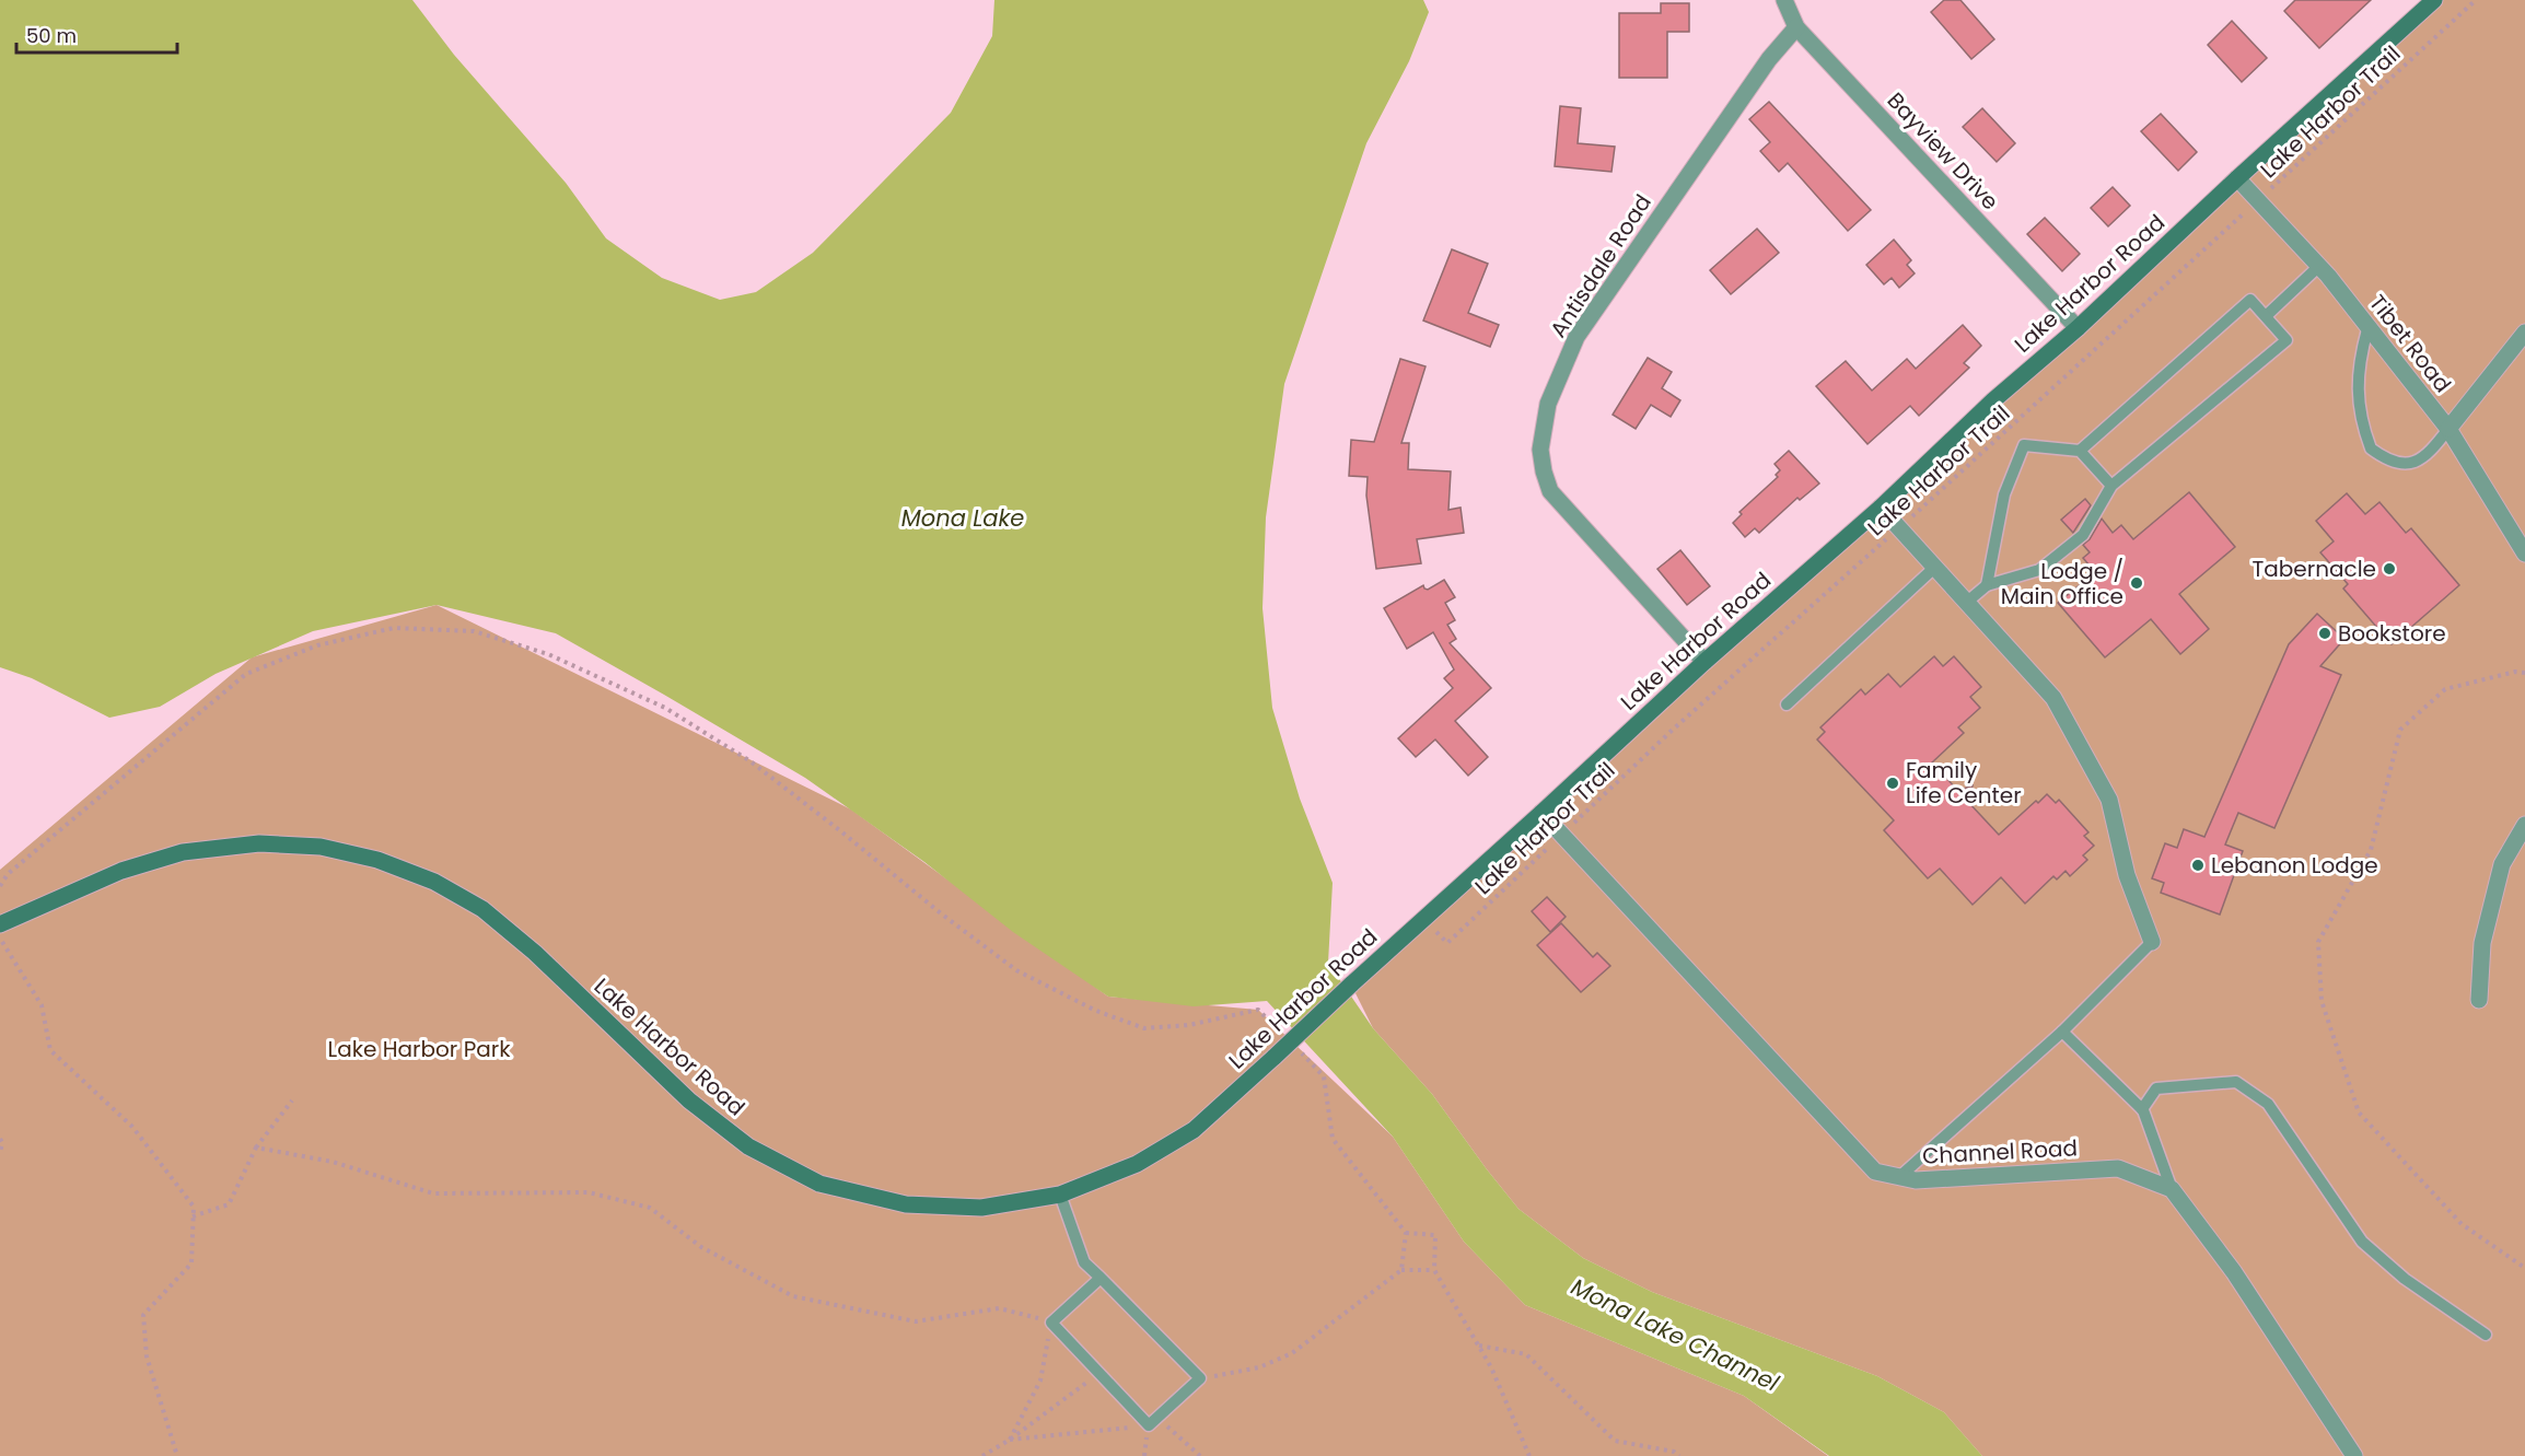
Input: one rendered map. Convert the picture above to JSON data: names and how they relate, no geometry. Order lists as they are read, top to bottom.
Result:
{
  "streets": {
    "street": [
      "Bayview Drive",
      "Antisdale Road",
      "Lake Harbor Road",
      "Tibet Road",
      "Channel Road"
    ],
    "path": ["Lake Harbor Trail"]
  },
  "crossings": [
    ["Lake Harbor Trail", "Lake Harbor Road"],
    ["Lake Harbor Trail", "Tibet Road"],
    ["Lake Harbor Trail", "Channel Road"],
    ["Bayview Drive", "Antisdale Road"],
    ["Bayview Drive", "Lake Harbor Road"],
    ["Antisdale Road", "Lake Harbor Road"],
    ["Lake Harbor Road", "Tibet Road"],
    ["Lake Harbor Road", "Channel Road"]
  ],
  "water": ["Mona Lake", "Mona Lake Channel"],
  "parks": ["Lake Harbor Park"],
  "places": [
    "Tabernacle",
    "Lodge / Main Office",
    "Bookstore",
    "Family Life Center",
    "Lebanon Lodge"
  ],
  "scale_bar": "50 m"
}
